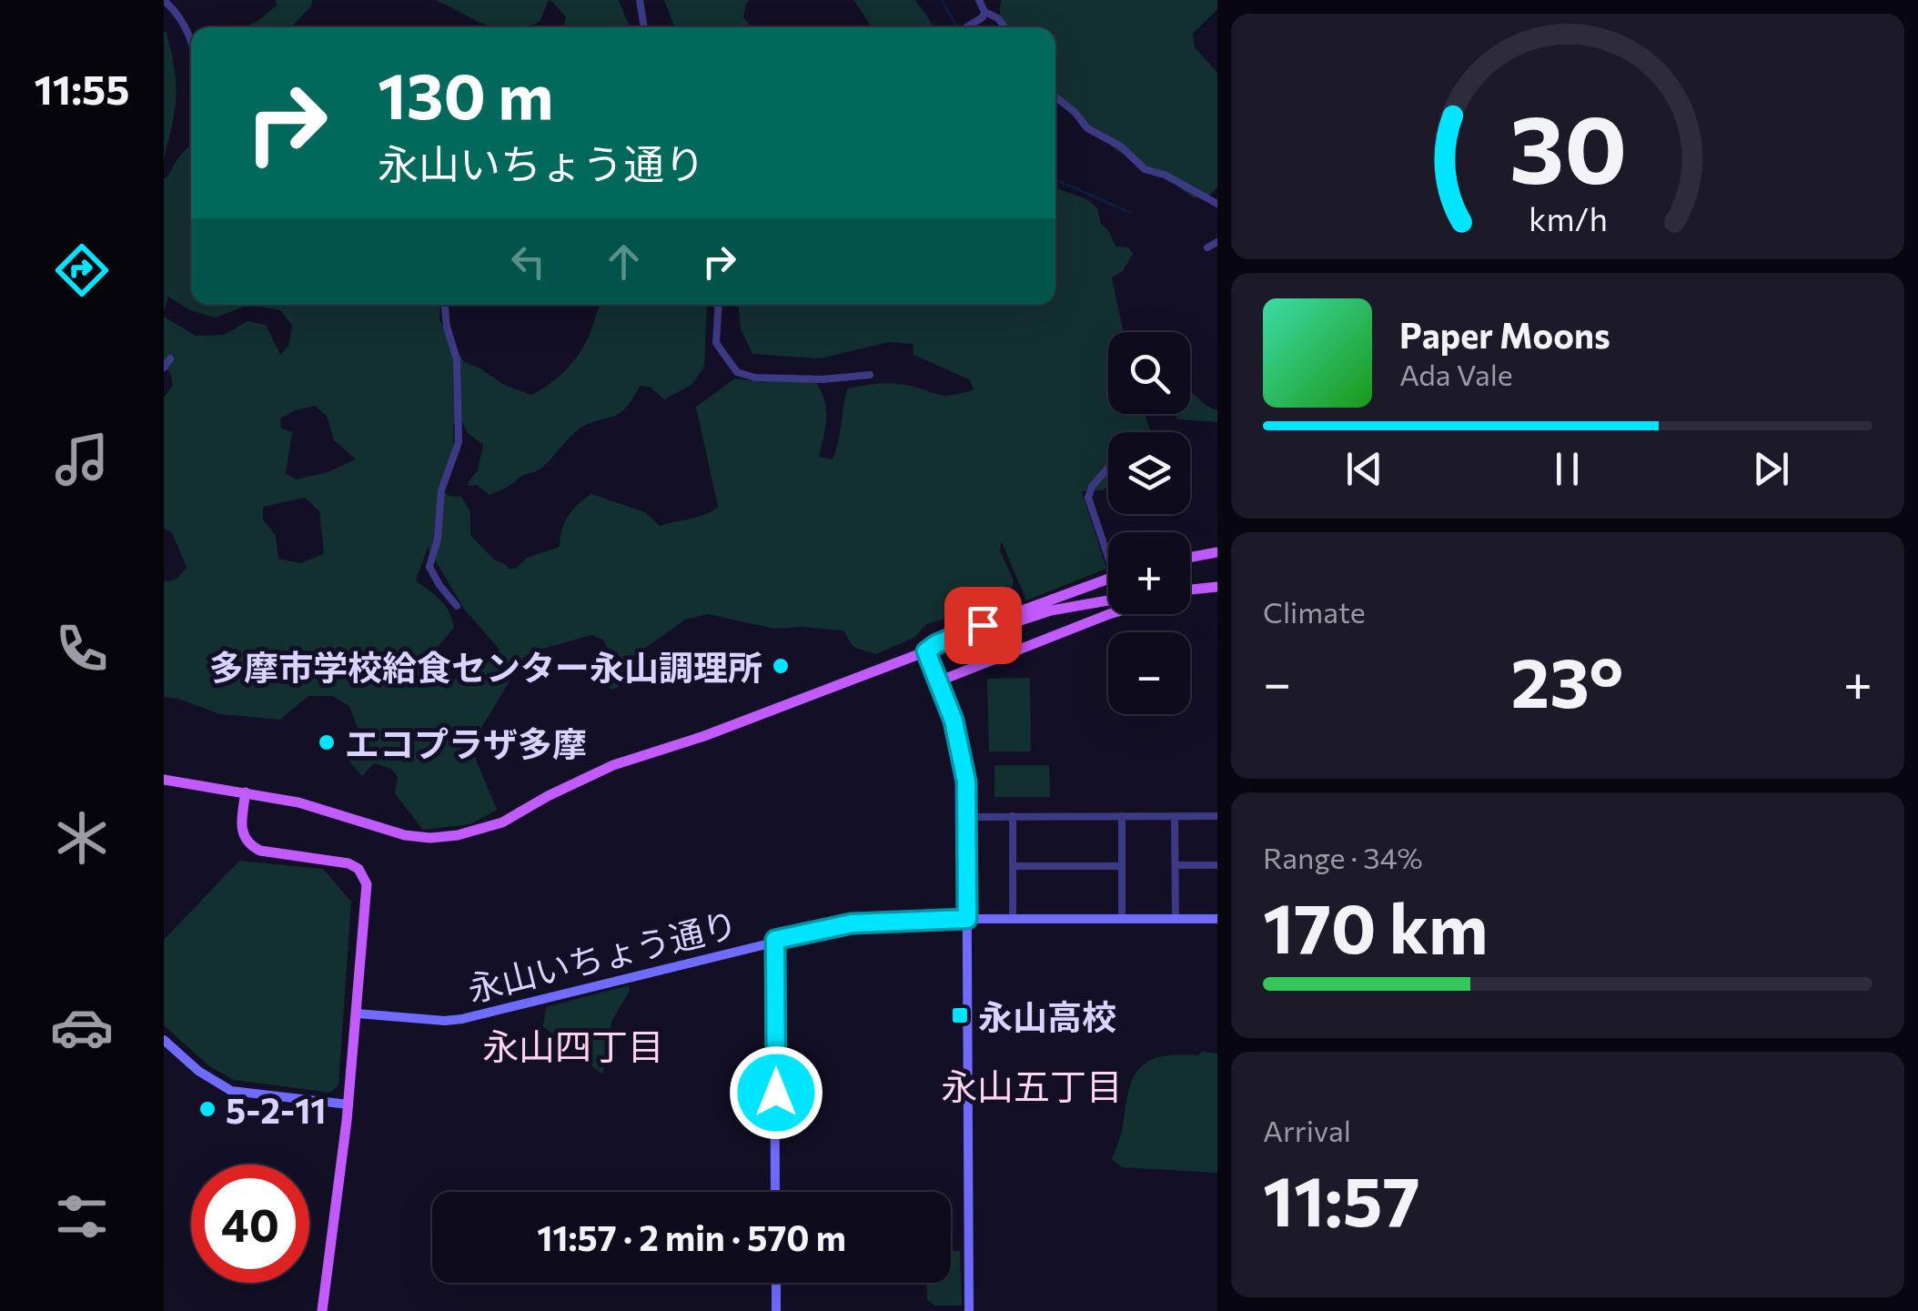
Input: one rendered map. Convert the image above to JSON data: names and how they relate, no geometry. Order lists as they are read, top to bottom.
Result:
{
  "streets": {
    "street": ["永山いちょう通り"]
  },
  "districts": ["永山四丁目", "永山五丁目"],
  "places": {
    "other": ["多摩市学校給食センター永山調理所", "エコプラザ多摩", "5-2-11"],
    "transit": ["永山高校"]
  },
  "page": {
    "tabs": "11:55",
    "turn": ["130 m", "永山いちょう通り"],
    "song": ["Paper Moons", "Ada Vale"],
    "map_buttons": ["+", "−"],
    "tile": [
      "Climate",
      ["Range · 34%", "170 km"],
      ["Arrival", "11:57"]
    ],
    "heat": ["−", "23°", "+"],
    "limit": "40",
    "trip": "11:57 · 2 min · 570 m",
    "gauge": ["30", "km/h"]
  }
}
